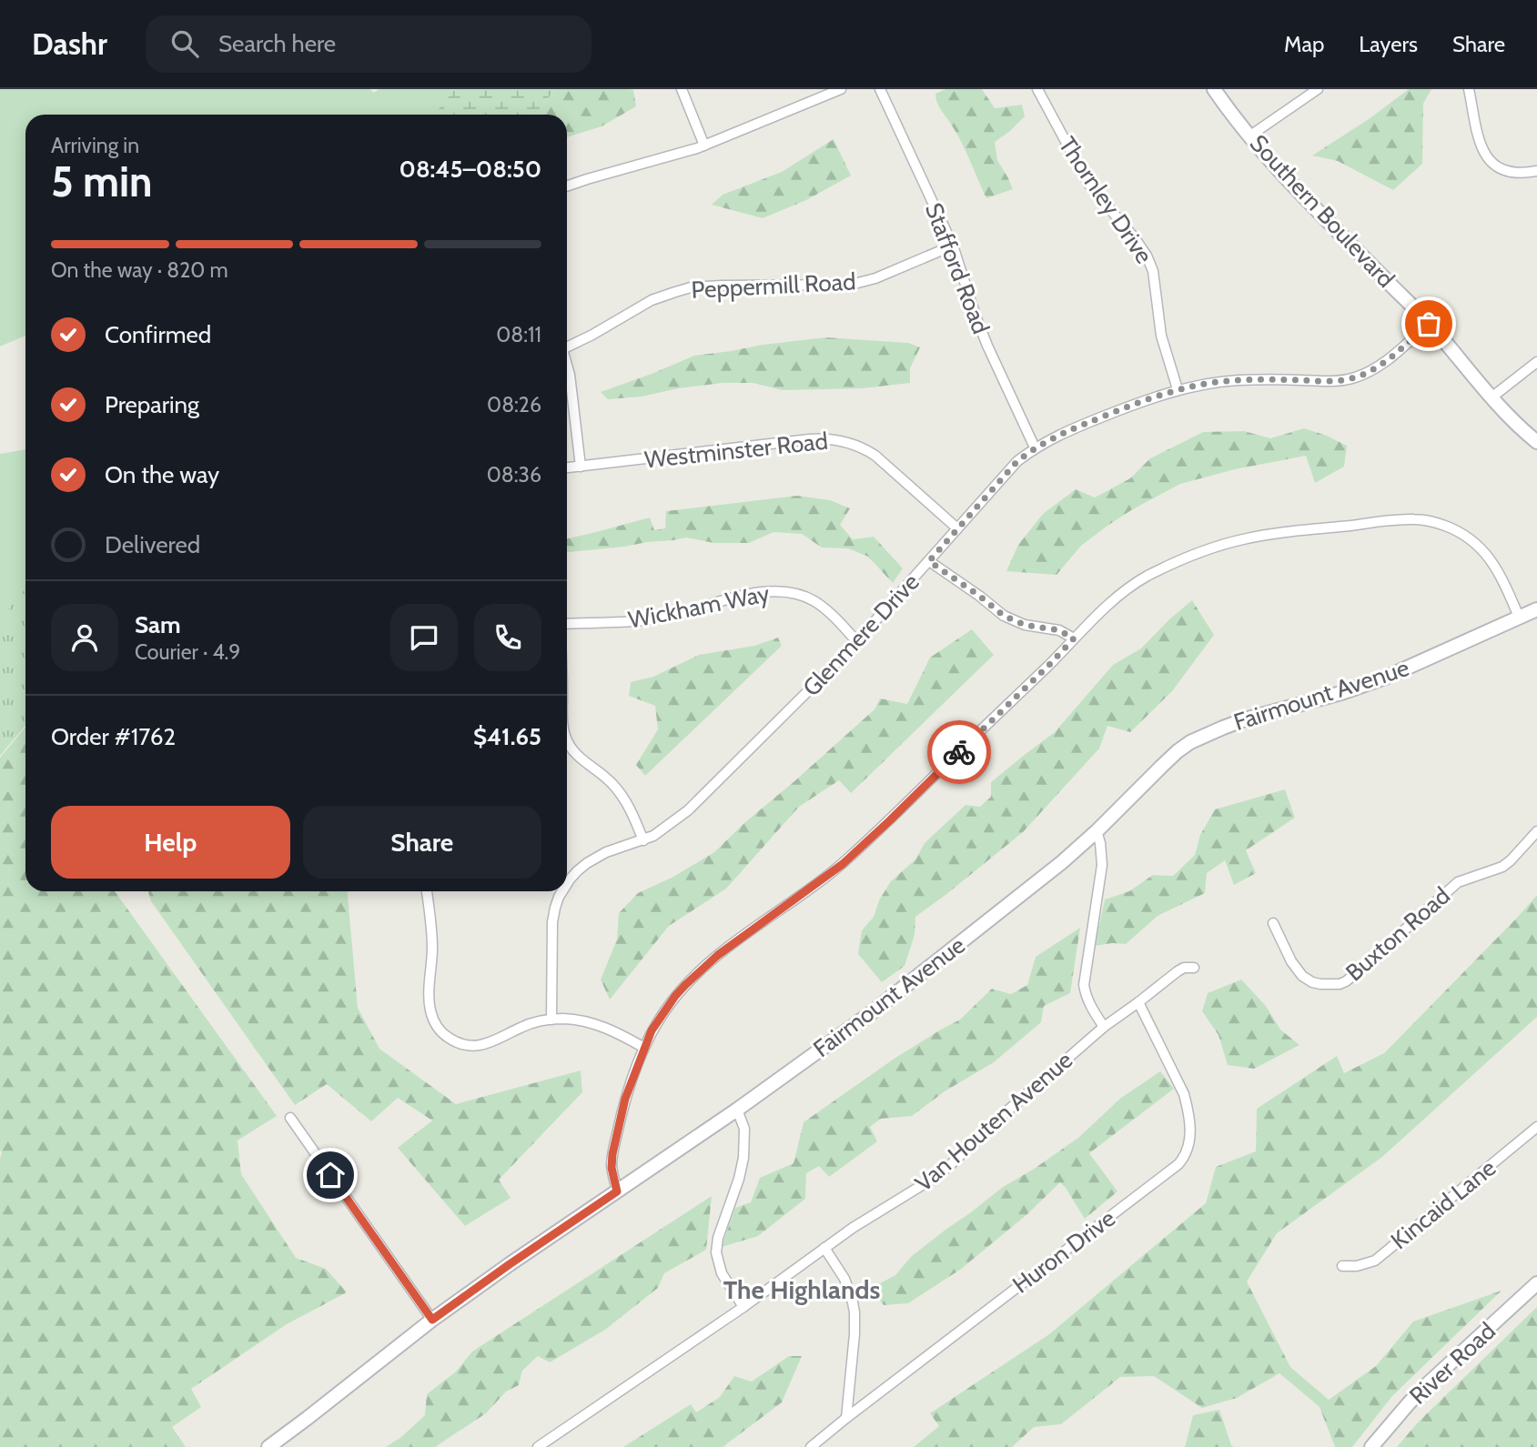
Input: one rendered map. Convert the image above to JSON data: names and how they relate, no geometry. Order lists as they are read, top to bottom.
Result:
{
  "streets": {
    "main road": ["Southern Boulevard", "Fairmount Avenue", "River Road"],
    "street": [
      "Thornley Drive",
      "Stafford Road",
      "Peppermill Road",
      "Westminster Road",
      "Wickham Way",
      "Glenmere Drive",
      "Buxton Road",
      "Van Houten Avenue",
      "Kincaid Lane",
      "Huron Drive"
    ]
  },
  "crossings": [
    ["Thornley Drive", "Glenmere Drive"],
    ["Southern Boulevard", "Glenmere Drive"],
    ["Stafford Road", "Peppermill Road"],
    ["Stafford Road", "Glenmere Drive"],
    ["Westminster Road", "Glenmere Drive"],
    ["Wickham Way", "Glenmere Drive"],
    ["Van Houten Avenue", "Huron Drive"]
  ],
  "districts": ["The Highlands"],
  "page": {
    "header": "Dashr",
    "search": "Search here",
    "nav": ["Map", "Layers", "Share"],
    "heading": ["5 min", "Arriving in", "08:45–08:50"],
    "panel": [
      "Sam",
      "Courier · 4.9",
      "Order #1762",
      "$41.65"
    ],
    "bar": "On the way · 820 m",
    "list": [
      ["Confirmed", "08:11"],
      ["Preparing", "08:26"],
      ["On the way", "08:36"],
      "Delivered"
    ],
    "buttons": ["Help", "Share"]
  }
}
